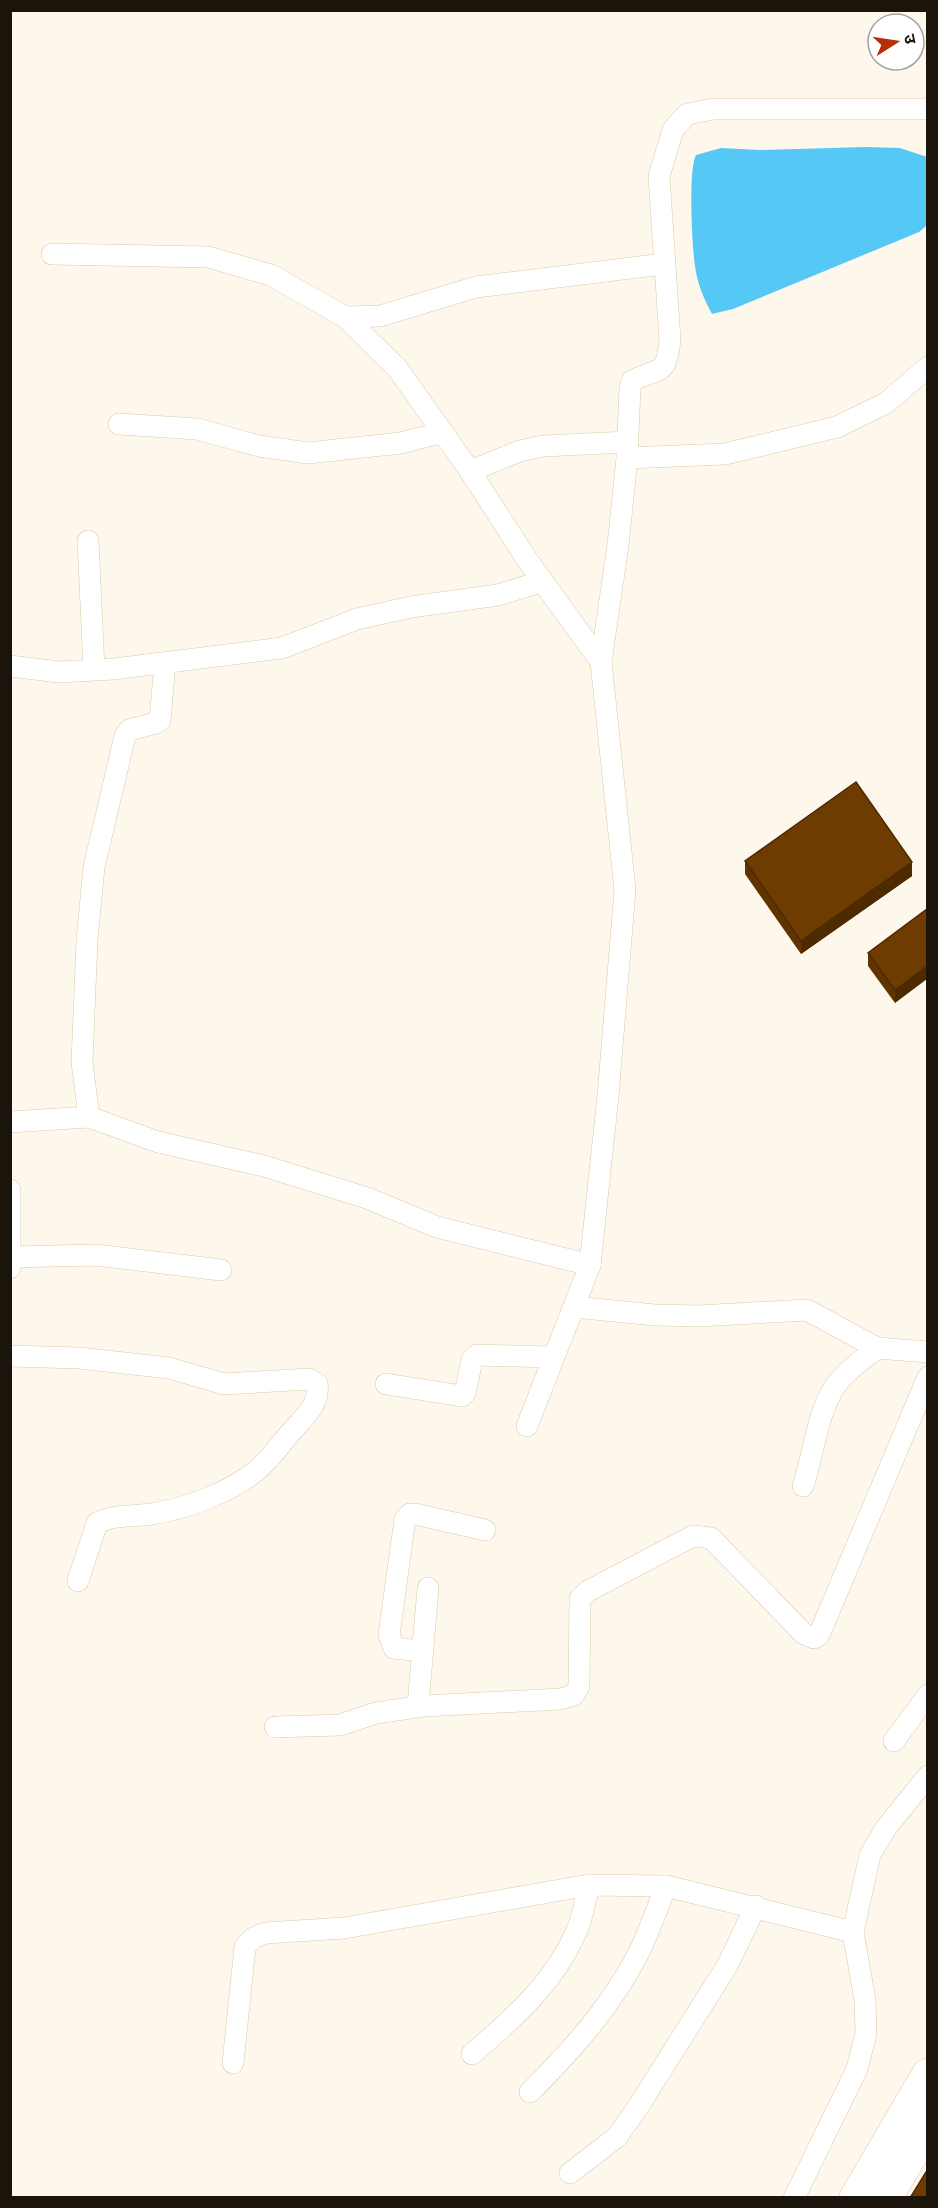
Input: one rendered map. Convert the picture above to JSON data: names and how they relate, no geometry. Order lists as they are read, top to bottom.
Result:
{
  "north": "right"
}
